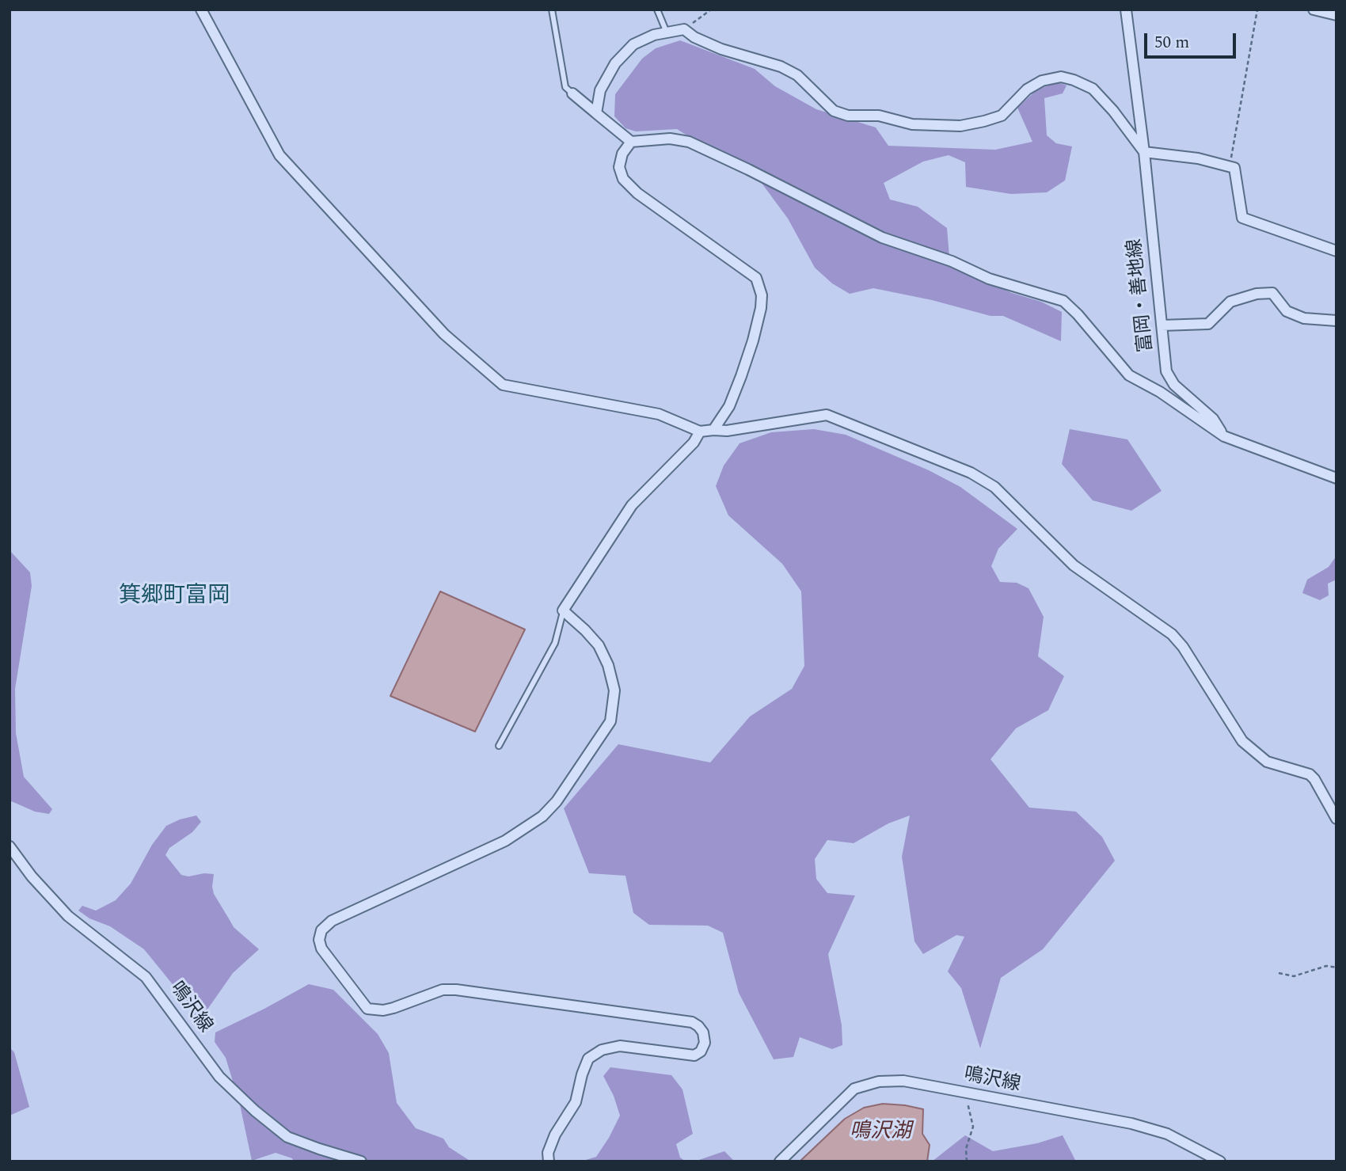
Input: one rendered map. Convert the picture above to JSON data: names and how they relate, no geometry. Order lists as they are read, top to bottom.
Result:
{
  "streets": {
    "street": ["富岡・善地線", "鳴沢線"]
  },
  "districts": ["箕郷町富岡"],
  "water": ["鳴沢湖"],
  "scale_bar": "50 m"
}
